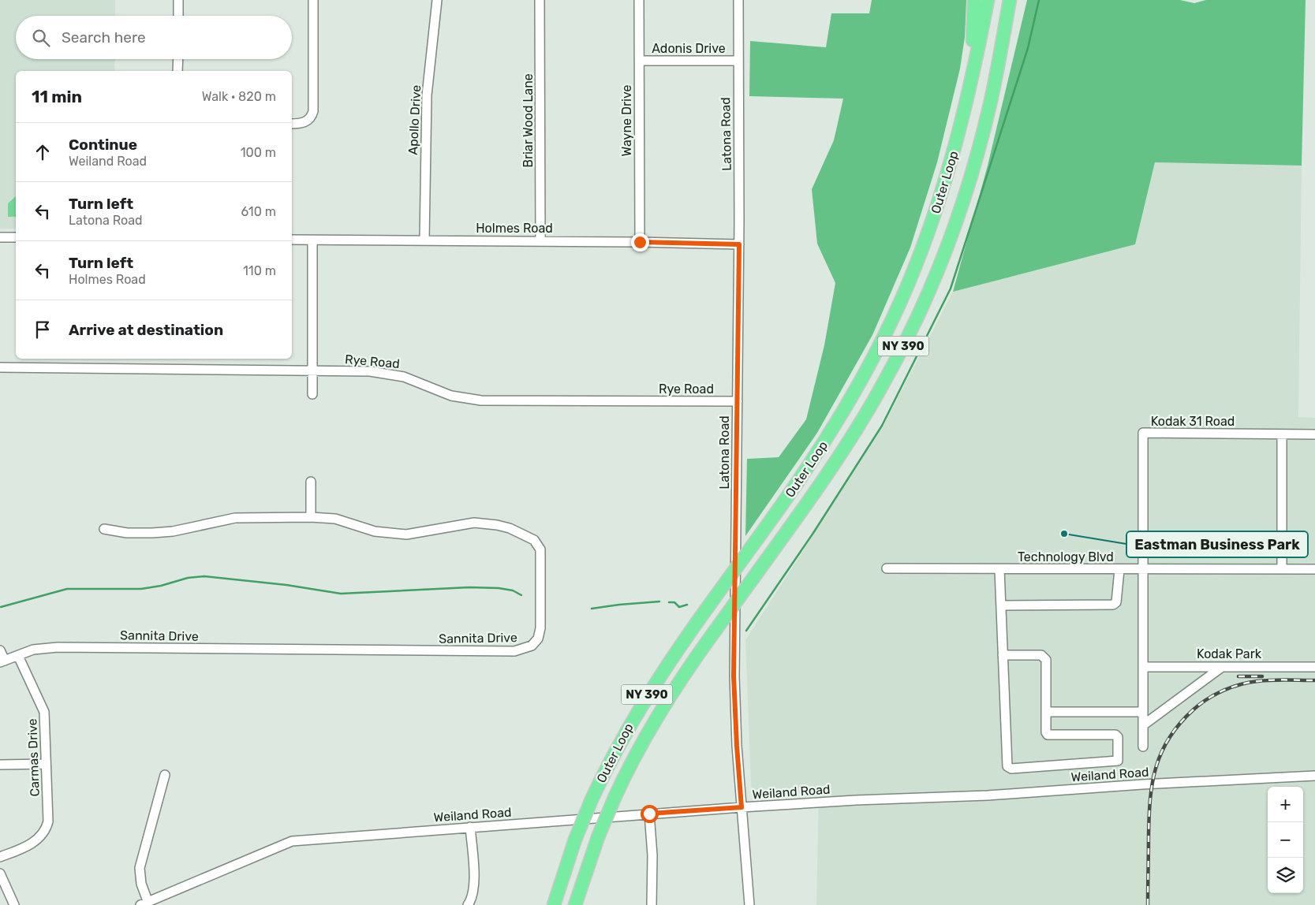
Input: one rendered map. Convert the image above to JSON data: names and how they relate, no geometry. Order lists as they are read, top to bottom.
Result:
{
  "streets": {
    "highway": ["Outer Loop", "NY 390"],
    "street": [
      "Adonis Drive",
      "Apollo Drive",
      "Briar Wood Lane",
      "Wayne Drive",
      "Latona Road",
      "Holmes Road",
      "Rye Road",
      "Kodak 31 Road",
      "Technology Blvd",
      "Sannita Drive",
      "Kodak Park",
      "Carmas Drive",
      "Weiland Road"
    ]
  },
  "crossings": [
    ["Adonis Drive", "Wayne Drive"],
    ["Adonis Drive", "Latona Road"],
    ["Apollo Drive", "Holmes Road"],
    ["Briar Wood Lane", "Holmes Road"],
    ["Wayne Drive", "Holmes Road"],
    ["Latona Road", "Holmes Road"],
    ["Latona Road", "Rye Road"],
    ["Latona Road", "Weiland Road"],
    ["Kodak 31 Road", "Technology Blvd"],
    ["Kodak 31 Road", "Kodak Park"],
    ["Sannita Drive", "Carmas Drive"]
  ],
  "places": ["Eastman Business Park"],
  "page": {
    "search": "Search here",
    "heading": ["11 min", "Walk · 820 m"],
    "list": [
      ["Continue", "Weiland Road", "100 m"],
      ["Turn left", "Latona Road", "610 m"],
      ["Turn left", "Holmes Road", "110 m"],
      "Arrive at destination"
    ],
    "map_buttons": ["+", "−"]
  }
}
